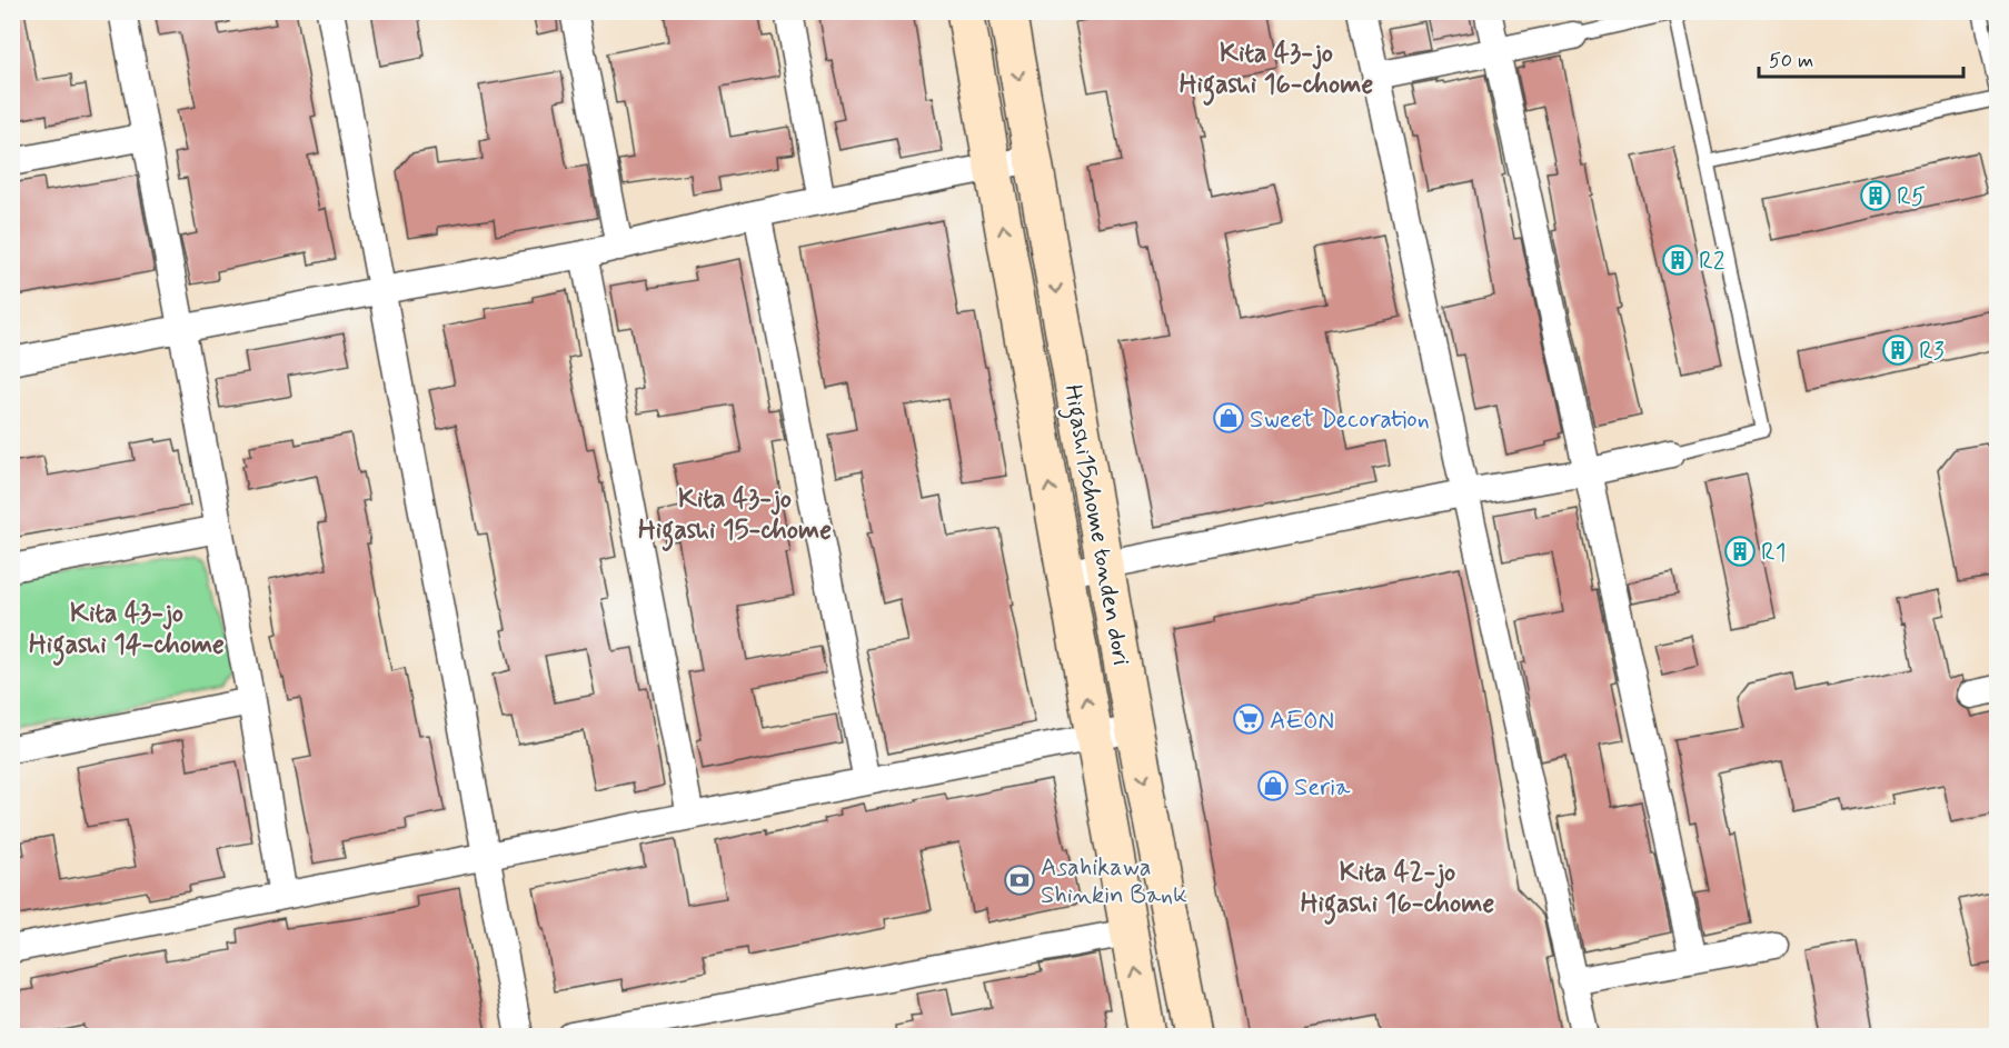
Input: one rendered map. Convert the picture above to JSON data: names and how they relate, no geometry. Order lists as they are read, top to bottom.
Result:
{
  "streets": {
    "street": ["Higashi15chome tonden dori"]
  },
  "districts": [
    "Kita 43-jo Higashi 16-chome",
    "Kita 43-jo Higashi 15-chome",
    "Kita 43-jo Higashi 14-chome",
    "Kita 42-jo Higashi 16-chome"
  ],
  "places": {
    "building": [
      "R5",
      "R2",
      "R3",
      "R1"
    ],
    "shop": ["Sweet Decoration", "Seria"],
    "supermarket": ["AEON"],
    "bank": ["Asahikawa Shinkin Bank"]
  },
  "scale_bar": "50 m"
}
